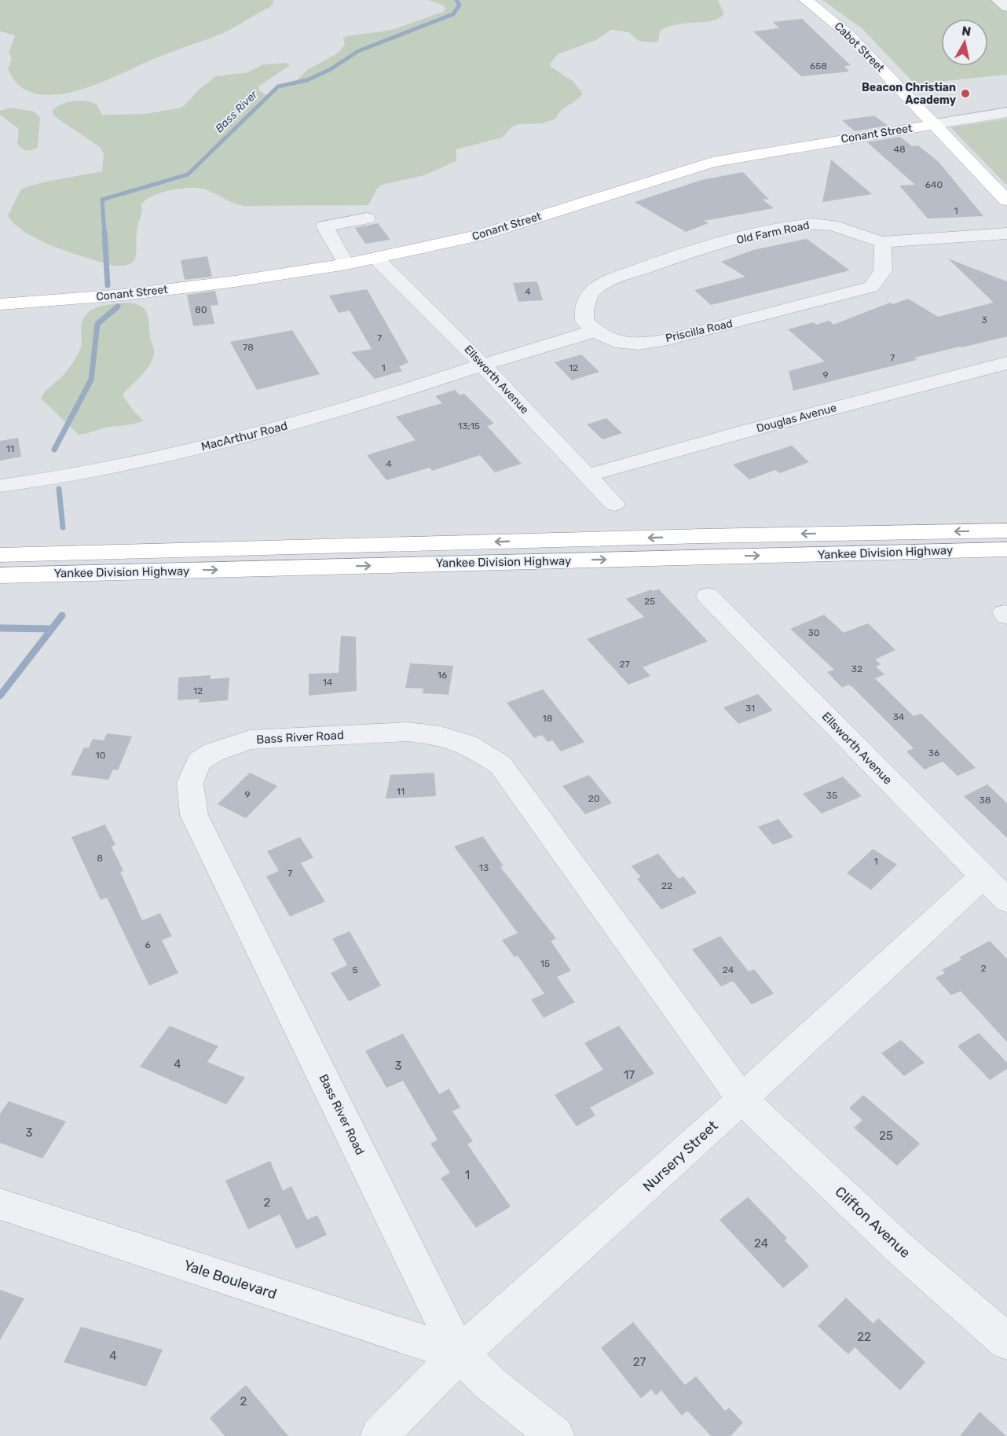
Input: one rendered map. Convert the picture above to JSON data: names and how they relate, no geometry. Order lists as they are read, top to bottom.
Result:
{
  "streets": {
    "main road": ["Cabot Street", "Conant Street", "Yankee Division Highway"],
    "street": [
      "Old Farm Road",
      "Priscilla Road",
      "Ellsworth Avenue",
      "Douglas Avenue",
      "MacArthur Road",
      "Bass River Road",
      "Nursery Street",
      "Clifton Avenue",
      "Yale Boulevard"
    ]
  },
  "crossings": [
    ["Cabot Street", "Conant Street"],
    ["Conant Street", "Ellsworth Avenue"],
    ["Old Farm Road", "Priscilla Road"],
    ["Ellsworth Avenue", "Douglas Avenue"],
    ["Ellsworth Avenue", "MacArthur Road"],
    ["Ellsworth Avenue", "Nursery Street"],
    ["Bass River Road", "Nursery Street"],
    ["Bass River Road", "Clifton Avenue"],
    ["Bass River Road", "Yale Boulevard"],
    ["Nursery Street", "Clifton Avenue"],
    ["Nursery Street", "Yale Boulevard"]
  ],
  "water": ["Bass River"],
  "places": ["Beacon Christian Academy"],
  "house_numbers": [
    "658",
    "48",
    "640",
    "1",
    "4",
    "80",
    "3",
    "7",
    "78",
    "7",
    "1",
    "12",
    "9",
    "13;15",
    "11",
    "4",
    "25",
    "30",
    "27",
    "32",
    "16",
    "14",
    "12",
    "31",
    "34",
    "18",
    "36",
    "10",
    "11",
    "9",
    "35",
    "20",
    "38",
    "8",
    "1",
    "13",
    "7",
    "22",
    "6",
    "15",
    "2",
    "5",
    "24",
    "4",
    "3",
    "17",
    "3",
    "25",
    "1",
    "2",
    "24",
    "22",
    "4",
    "27",
    "2"
  ],
  "north": "top"
}
